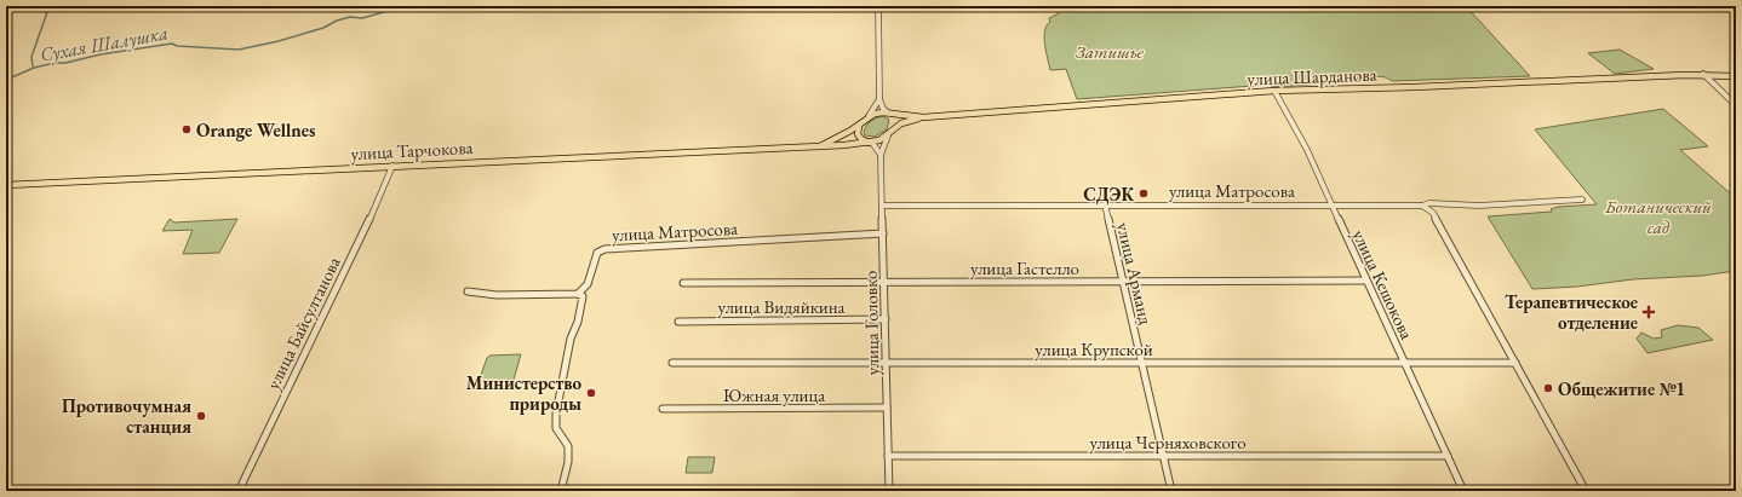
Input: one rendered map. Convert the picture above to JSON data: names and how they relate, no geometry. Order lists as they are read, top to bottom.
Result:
{
  "streets": {
    "main road": ["улица Шарданова", "улица Тарчокова"],
    "street": [
      "улица Матросова",
      "улица Гастелло",
      "улица Арманд",
      "улица Кешокова",
      "улица Видяйкина",
      "улица Байсултанова",
      "улица Головко",
      "улица Крупской",
      "Южная улица",
      "улица Черняховского"
    ]
  },
  "crossings": [
    ["улица Шарданова", "улица Кешокова"],
    ["улица Тарчокова", "улица Байсултанова"],
    ["улица Матросова", "улица Арманд"],
    ["улица Матросова", "улица Кешокова"],
    ["улица Матросова", "улица Головко"],
    ["улица Гастелло", "улица Арманд"],
    ["улица Гастелло", "улица Кешокова"],
    ["улица Гастелло", "улица Головко"],
    ["улица Арманд", "улица Крупской"],
    ["улица Арманд", "улица Черняховского"],
    ["улица Кешокова", "улица Крупской"],
    ["улица Кешокова", "улица Черняховского"],
    ["улица Видяйкина", "улица Головко"],
    ["улица Головко", "улица Крупской"],
    ["улица Головко", "Южная улица"],
    ["улица Головко", "улица Черняховского"]
  ],
  "water": ["Сухая Шалушка"],
  "parks": ["Затишье", "Ботанический сад"],
  "places": {
    "other": [
      "Orange Wellnes",
      "СДЭК",
      "Общежитие №1",
      "Министерство природы",
      "Противочумная станция"
    ],
    "health": ["Терапевтическое отделение"]
  }
}
